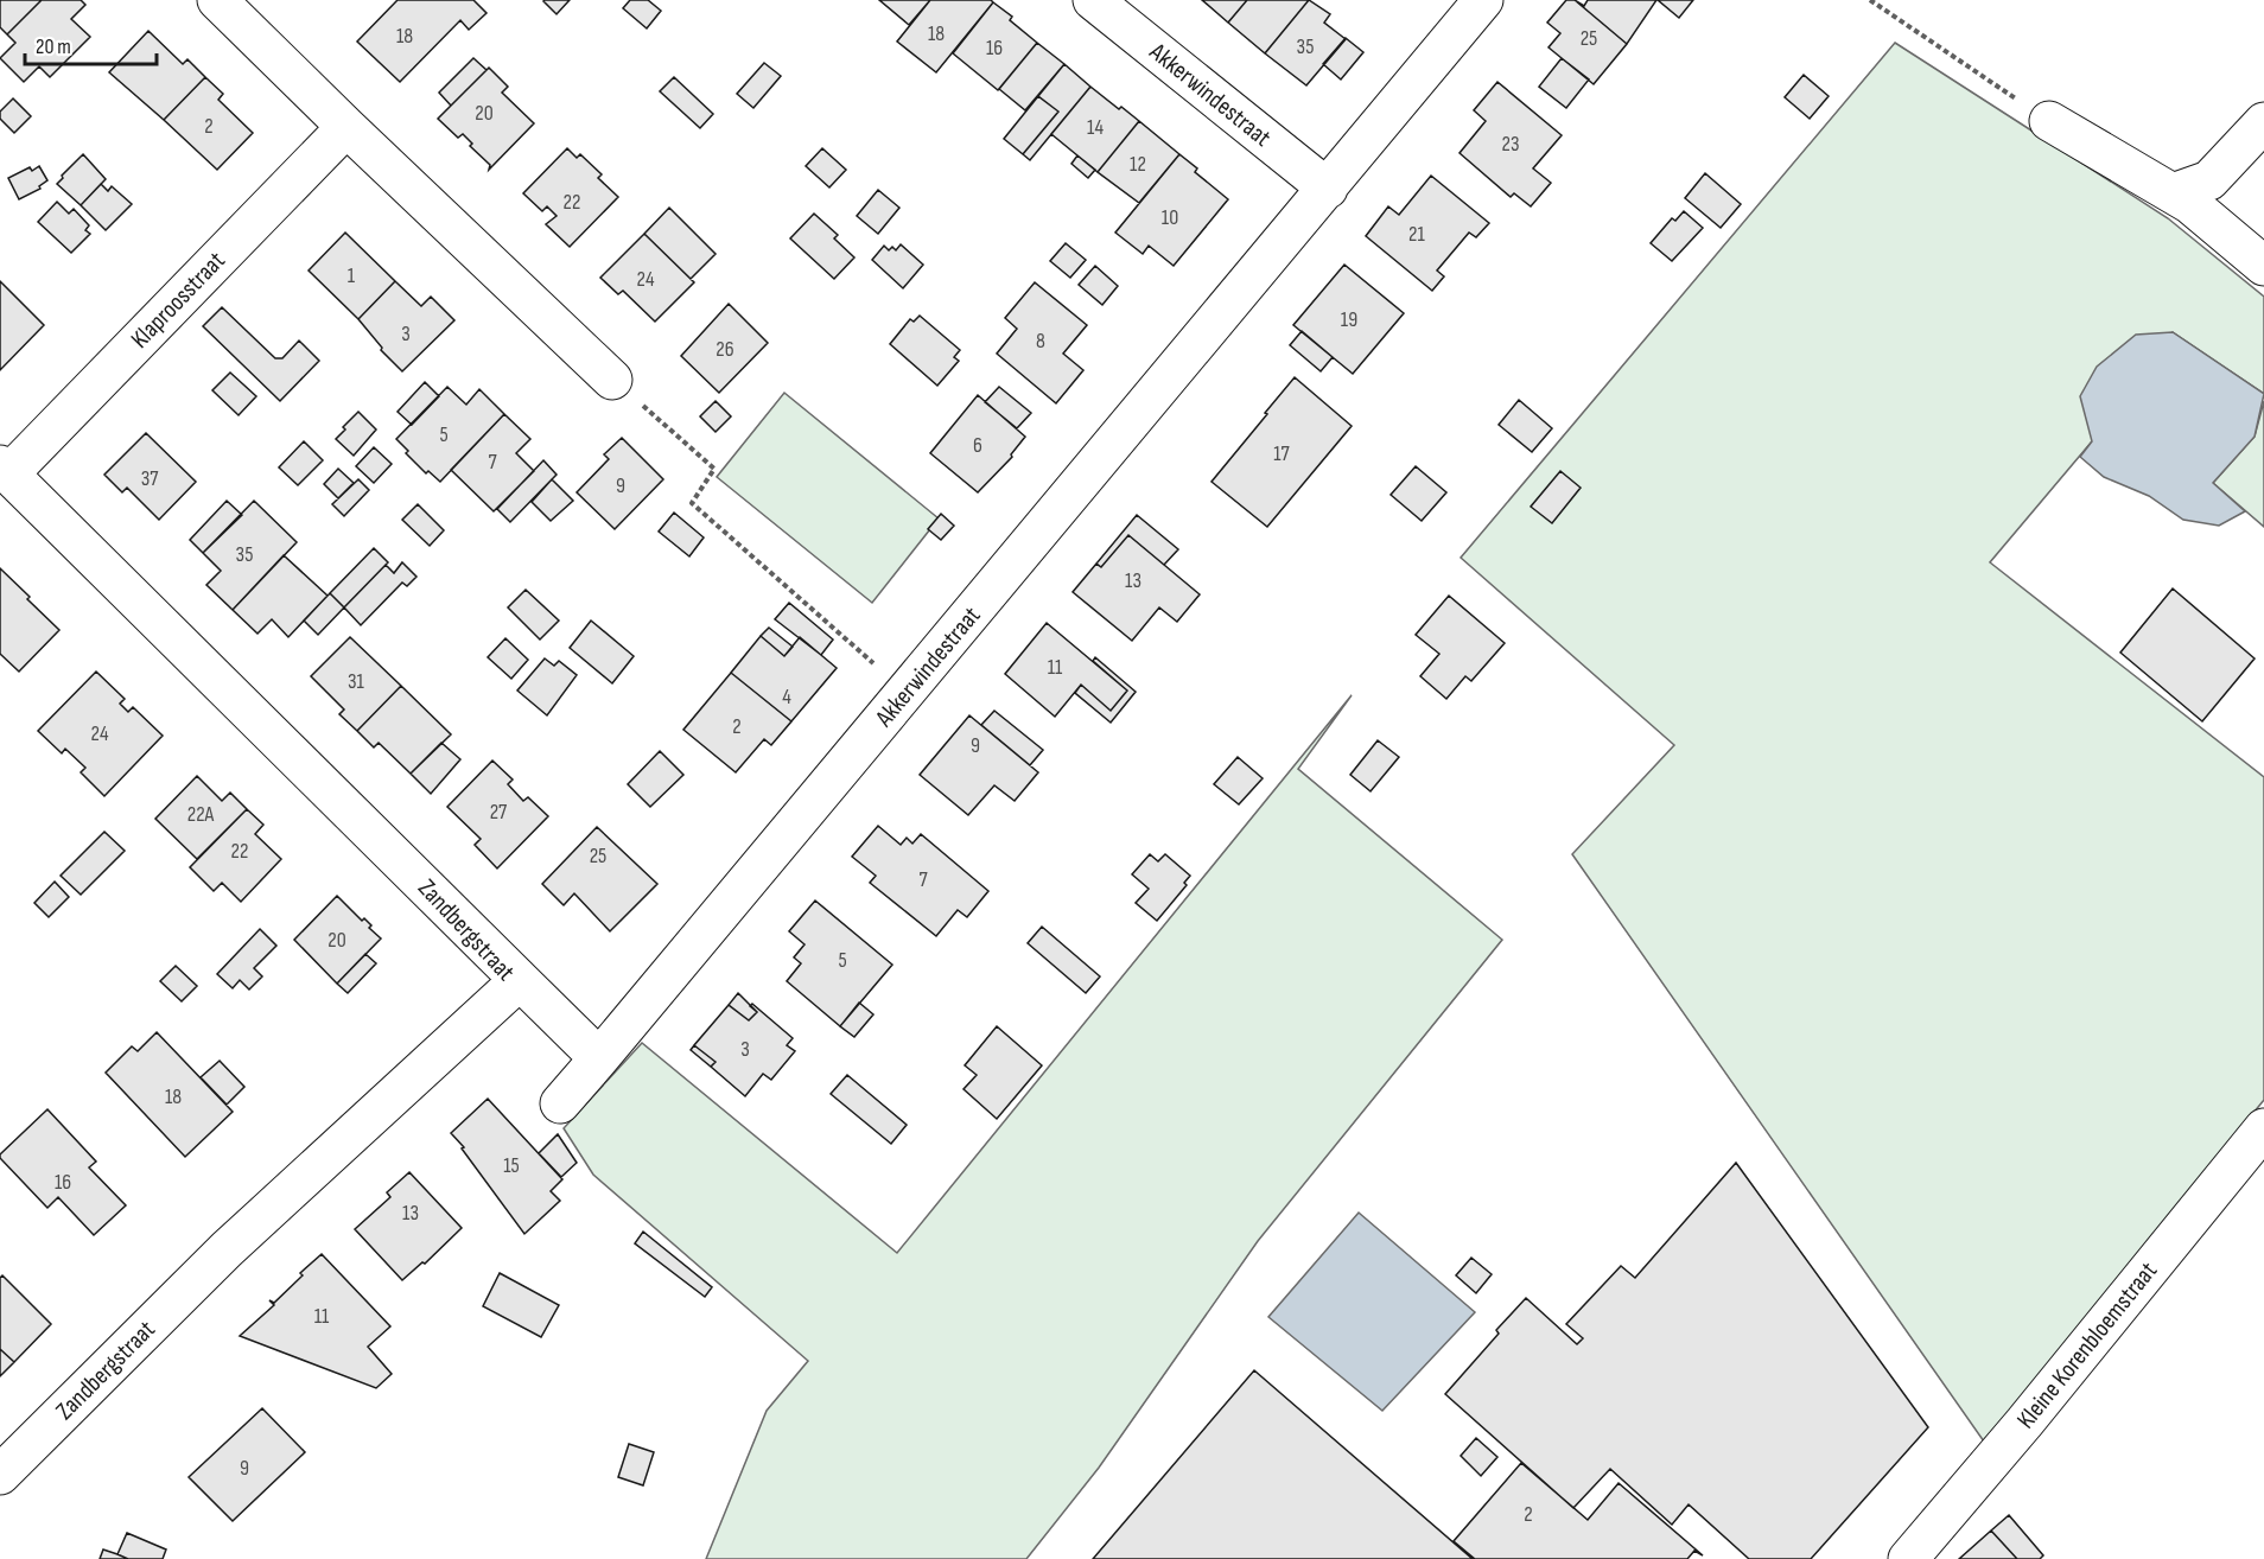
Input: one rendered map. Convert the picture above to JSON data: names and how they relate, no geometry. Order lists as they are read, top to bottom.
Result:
{
  "streets": {
    "street": [
      "Akkerwindestraat",
      "Klaproosstraat",
      "Zandbergstraat",
      "Kleine Korenbloemstraat"
    ]
  },
  "crossings": [
    ["Klaproosstraat", "Zandbergstraat"]
  ],
  "house_numbers": [
    "18",
    "18",
    "25",
    "35",
    "16",
    "20",
    "2",
    "14",
    "23",
    "12",
    "22",
    "10",
    "21",
    "1",
    "24",
    "19",
    "3",
    "8",
    "26",
    "5",
    "6",
    "17",
    "7",
    "37",
    "9",
    "35",
    "13",
    "11",
    "31",
    "4",
    "2",
    "24",
    "9",
    "27",
    "22A",
    "22",
    "25",
    "7",
    "20",
    "5",
    "3",
    "18",
    "15",
    "16",
    "13",
    "11",
    "9",
    "2"
  ],
  "scale_bar": "20 m"
}
